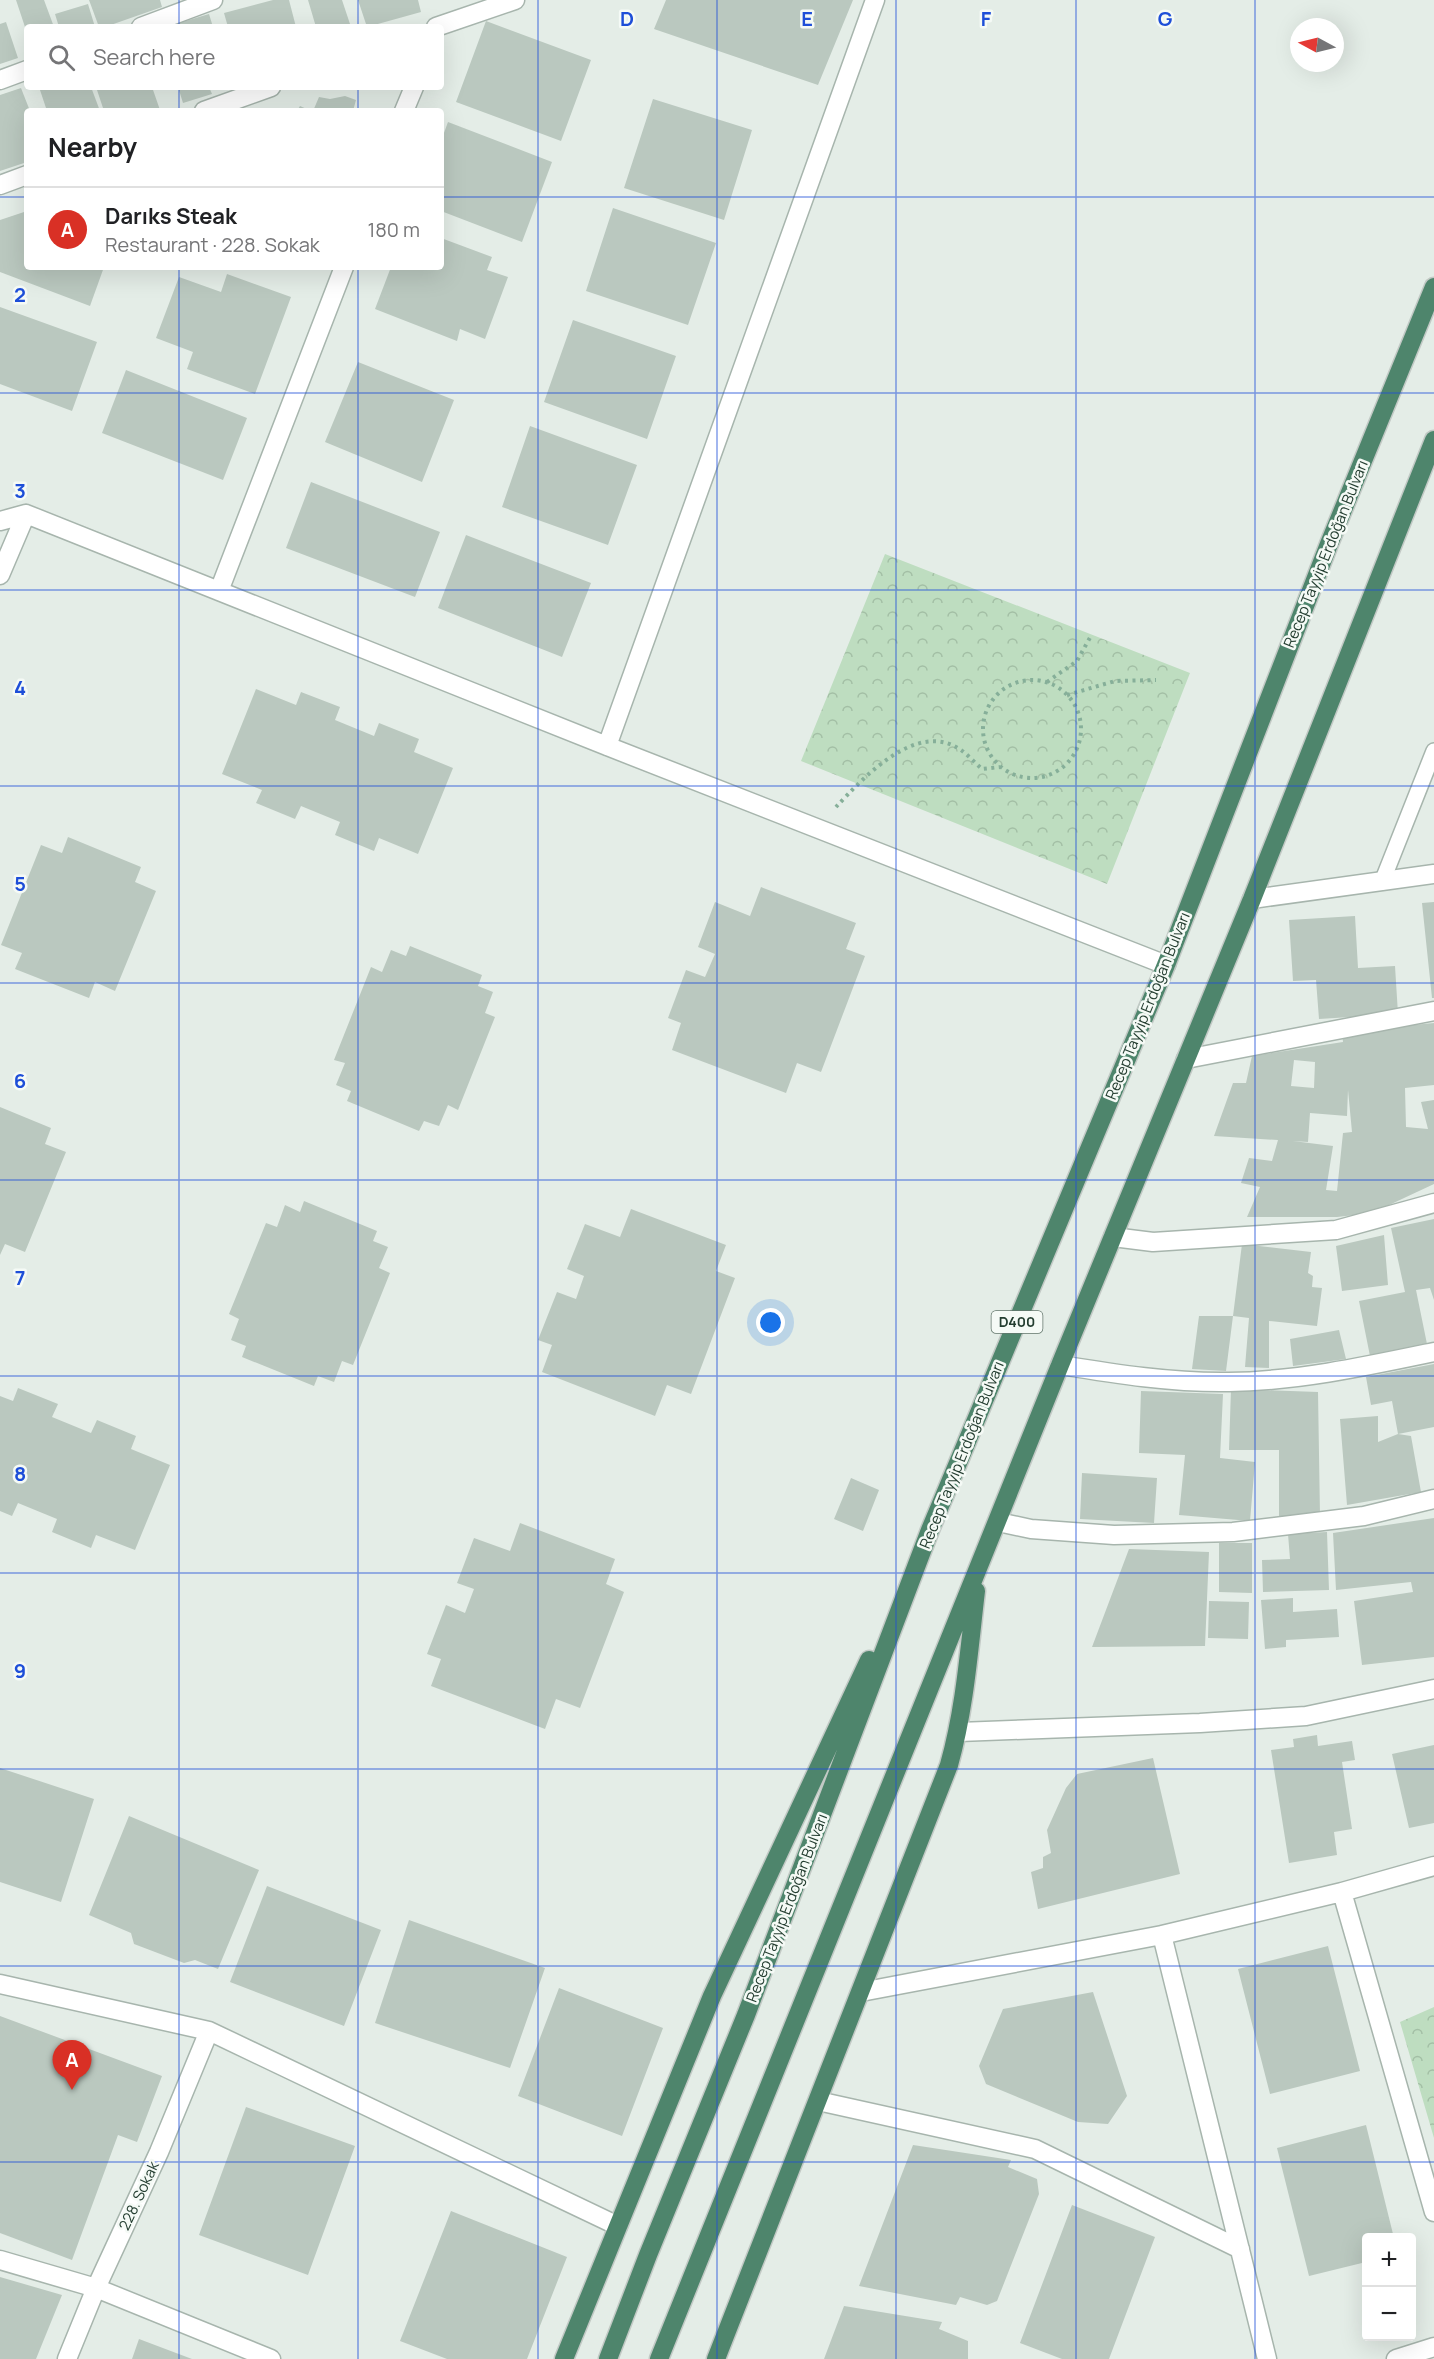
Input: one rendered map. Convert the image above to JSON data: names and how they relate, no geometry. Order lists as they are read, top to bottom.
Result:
{
  "streets": {
    "highway": ["Recep Tayyip Erdoğan Bulvarı", "D400"],
    "street": ["228. Sokak"]
  },
  "north": "left",
  "page": {
    "search": "Search here",
    "heading": "Nearby",
    "list": [
      {
        "mark": "A",
        "name": "Darıks Steak",
        "note": "Restaurant · 228. Sokak",
        "value": "180 m"
      }
    ],
    "pins": "A",
    "map_buttons": ["+", "−"]
  },
  "grid": {
    "columns": [
      "D",
      "E",
      "F",
      "G"
    ],
    "rows": [
      "2",
      "3",
      "4",
      "5",
      "6",
      "7",
      "8",
      "9"
    ]
  }
}
